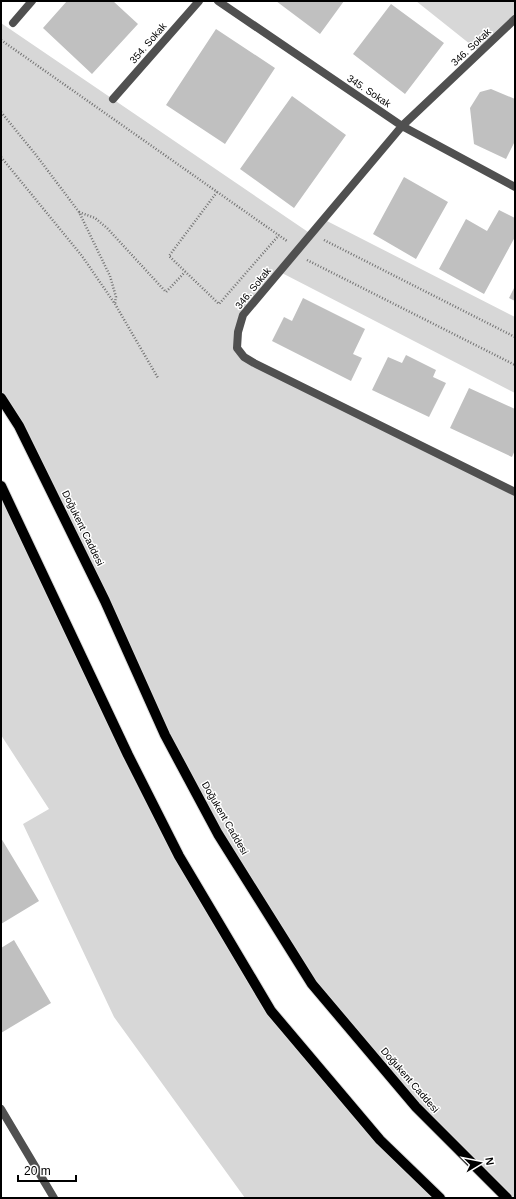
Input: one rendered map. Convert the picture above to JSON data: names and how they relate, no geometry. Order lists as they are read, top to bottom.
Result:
{
  "streets": {
    "main road": ["Doğukent Caddesi"],
    "street": ["354. Sokak", "346. Sokak", "345. Sokak"]
  },
  "crossings": [
    ["346. Sokak", "345. Sokak"]
  ],
  "scale_bar": "20 m",
  "north": "right"
}
